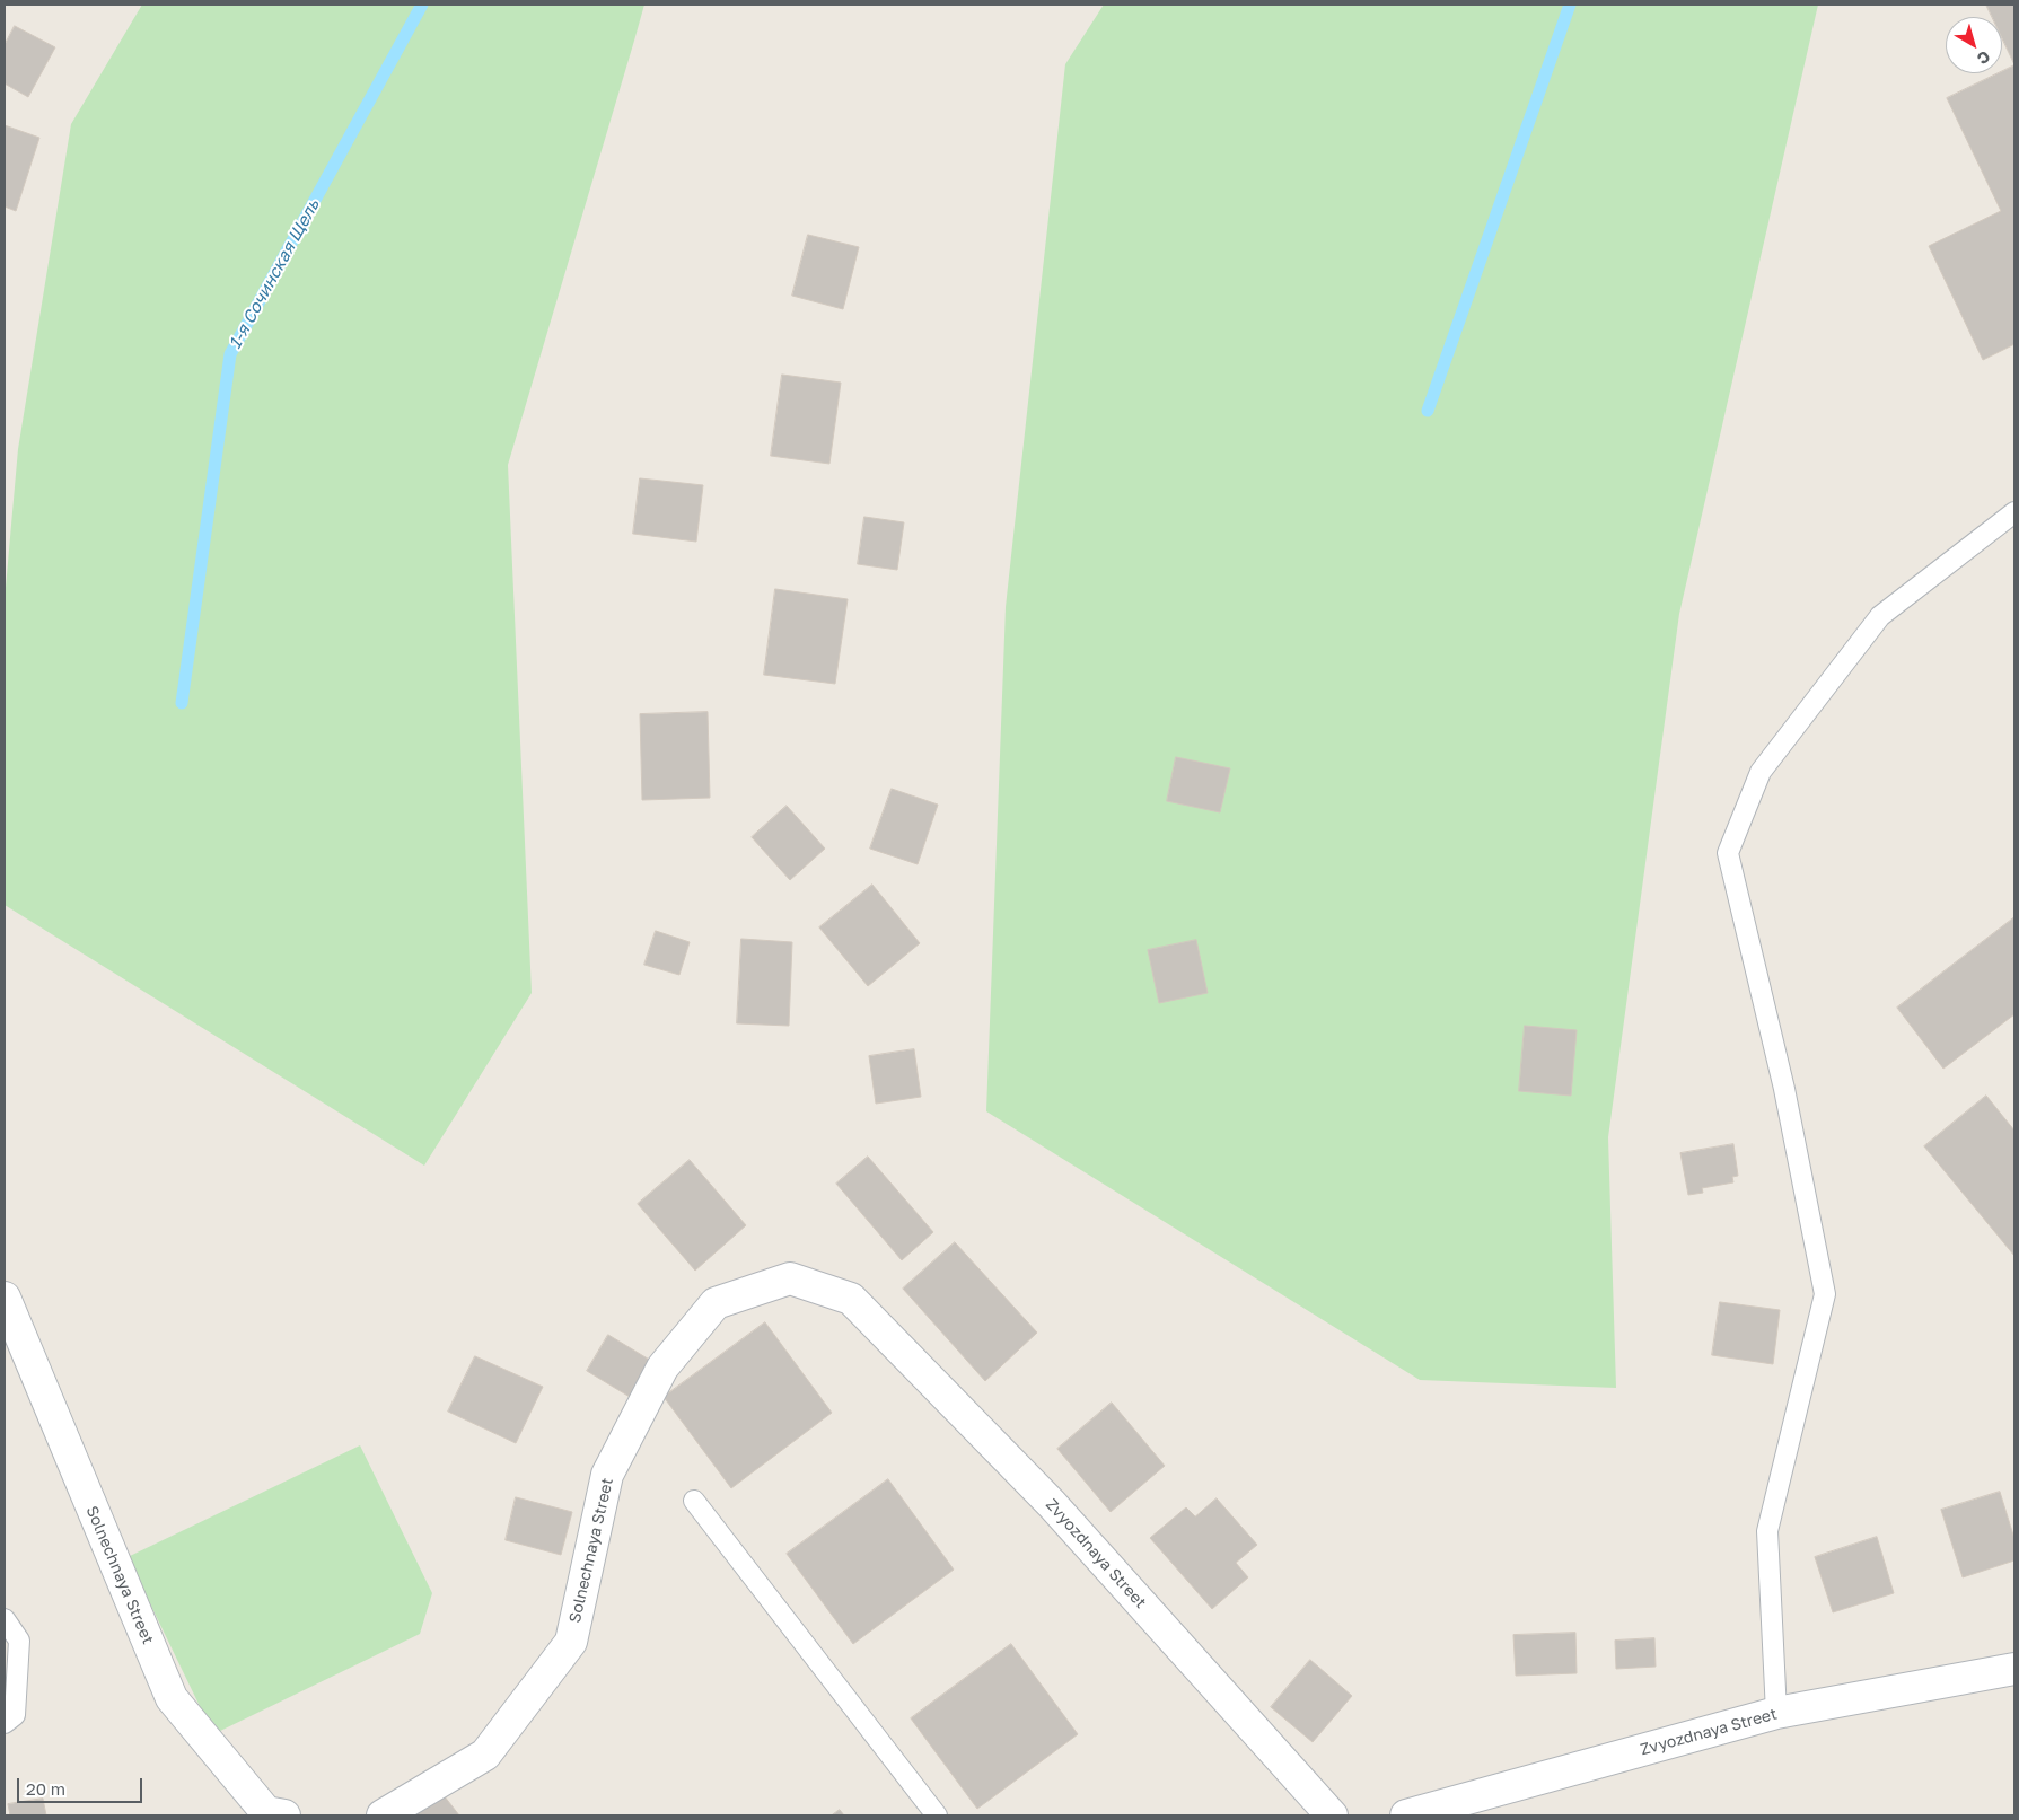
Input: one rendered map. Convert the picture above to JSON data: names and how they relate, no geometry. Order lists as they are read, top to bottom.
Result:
{
  "streets": {
    "street": ["Solnechnaya Street", "Zvyozdnaya Street"]
  },
  "crossings": [
    ["Solnechnaya Street", "Zvyozdnaya Street"]
  ],
  "water": ["1-я Сочинская Щель"],
  "scale_bar": "20 m",
  "north": "bottom right"
}
